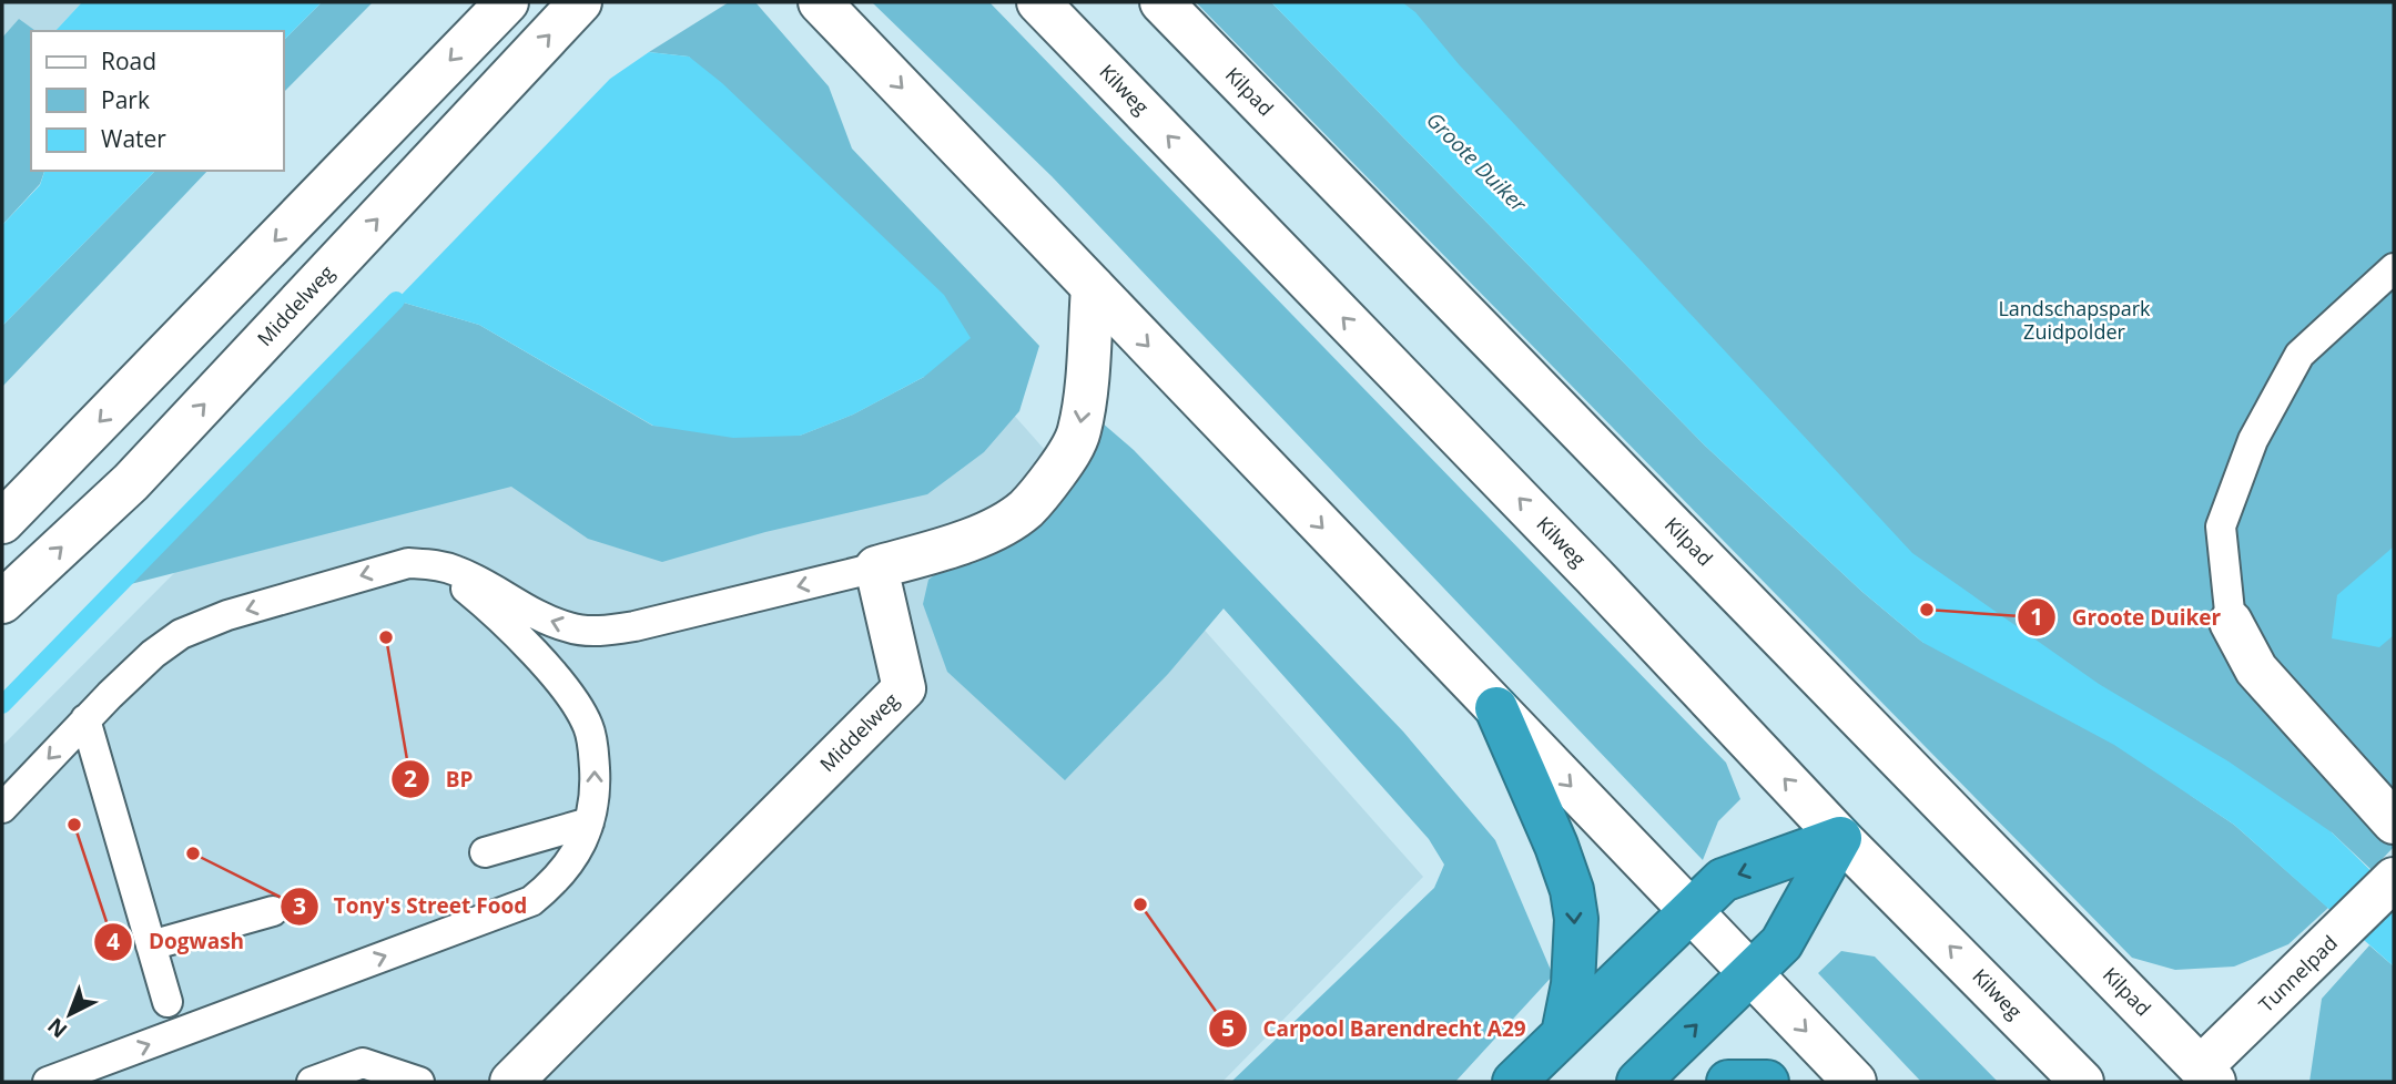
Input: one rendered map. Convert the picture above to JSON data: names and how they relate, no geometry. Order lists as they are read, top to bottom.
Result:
{
  "streets": {
    "main road": [
      "Kilweg",
      "Kilpad",
      "Middelweg",
      "Tunnelpad"
    ]
  },
  "crossings": [
    ["Kilpad", "Tunnelpad"]
  ],
  "water": ["Groote Duiker"],
  "parks": ["Landschapspark Zuidpolder"],
  "places": [
    "Groote Duiker",
    "BP",
    "Dogwash",
    "Tony's Street Food",
    "Carpool Barendrecht A29"
  ],
  "legend": ["Road", "Park", "Water"],
  "north": "bottom left"
}
